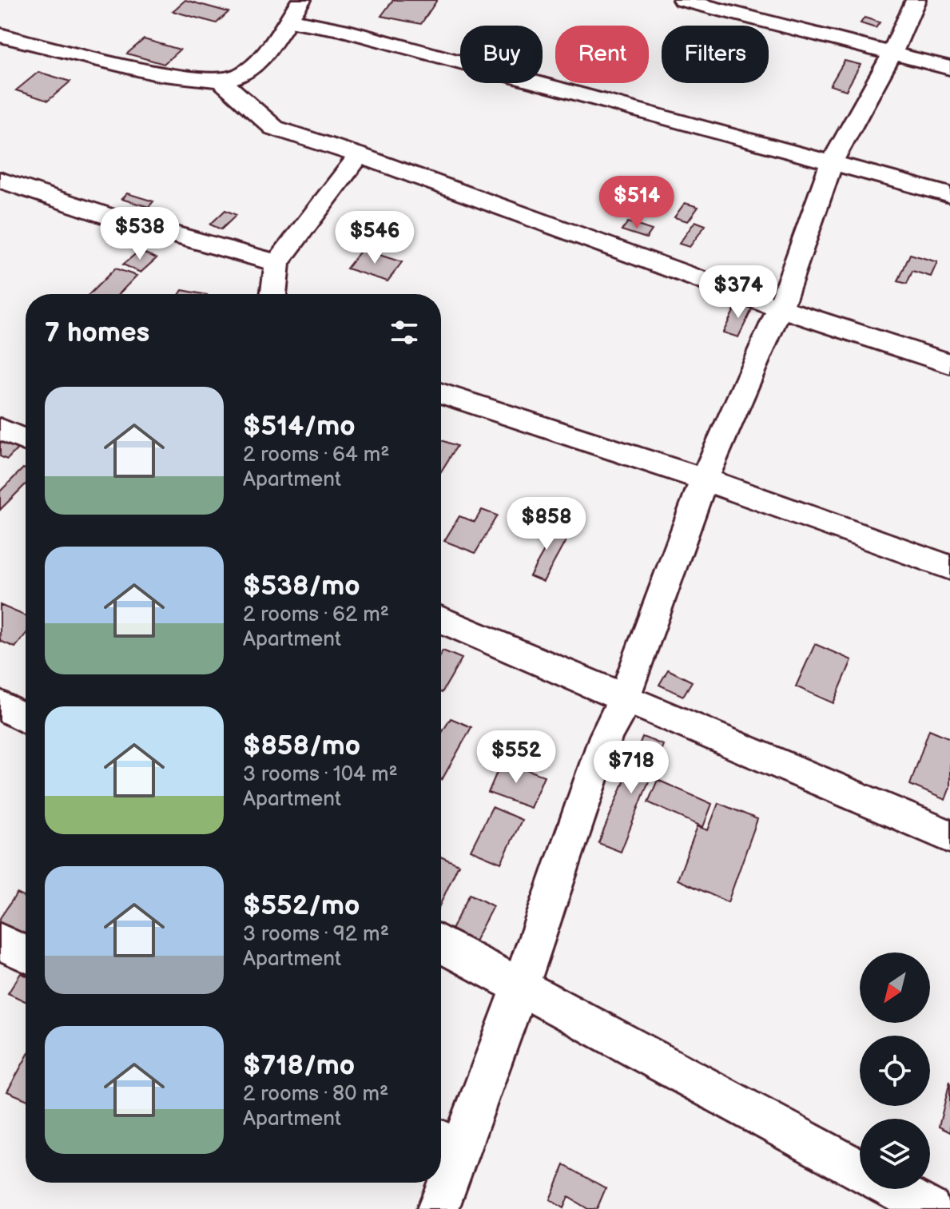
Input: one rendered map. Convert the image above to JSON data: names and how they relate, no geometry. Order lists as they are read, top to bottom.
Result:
{
  "north": "bottom left",
  "page": {
    "chip": ["Buy", "Rent", "Filters"],
    "price": [
      "$514",
      "$538",
      "$546",
      "$374",
      "$858",
      "$552",
      "$718"
    ],
    "heading": "7 homes",
    "list": [
      {
        "name": "$514/mo",
        "note": "2 rooms · 64 m² · Apartment"
      },
      {
        "name": "$538/mo",
        "note": "2 rooms · 62 m² · Apartment"
      },
      {
        "name": "$858/mo",
        "note": "3 rooms · 104 m² · Apartment"
      },
      {
        "name": "$552/mo",
        "note": "3 rooms · 92 m² · Apartment"
      },
      {
        "name": "$718/mo",
        "note": "2 rooms · 80 m² · Apartment"
      }
    ]
  }
}
